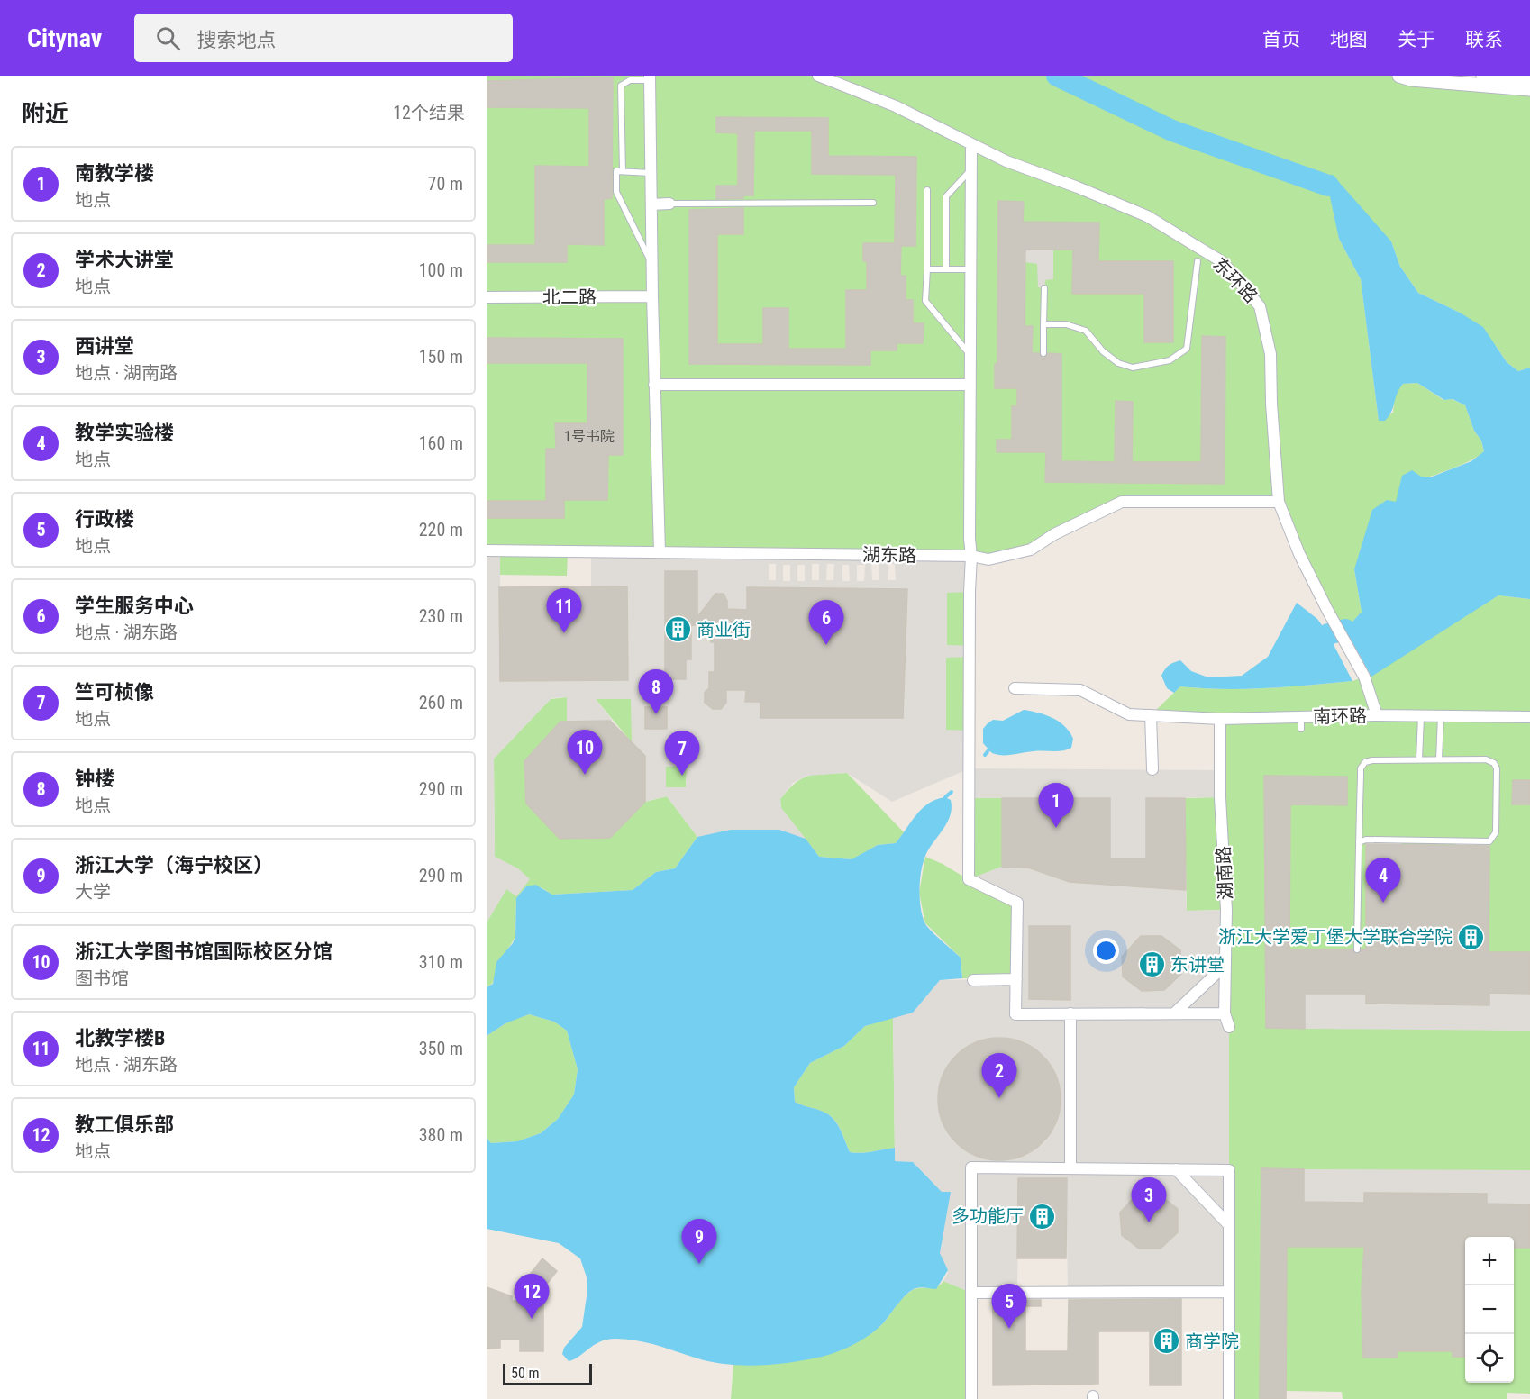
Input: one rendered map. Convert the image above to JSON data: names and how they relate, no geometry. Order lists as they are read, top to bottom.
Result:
{
  "streets": {
    "street": [
      "东环路",
      "北二路",
      "湖东路",
      "南环路",
      "湖南路"
    ]
  },
  "crossings": [
    ["东环路", "湖东路"],
    ["东环路", "南环路"],
    ["南环路", "湖南路"]
  ],
  "places": {
    "building": [
      "商业街",
      "浙江大学爱丁堡大学联合学院",
      "东讲堂",
      "多功能厅",
      "商学院"
    ]
  },
  "house_numbers": ["1号书院"],
  "scale_bar": "50 m",
  "page": {
    "header": "Citynav",
    "search": "搜索地点",
    "nav": [
      "首页",
      "地图",
      "关于",
      "联系"
    ],
    "heading": ["附近", "12个结果"],
    "list": [
      {
        "mark": "1",
        "name": "南教学楼",
        "note": "地点",
        "value": "70 m"
      },
      {
        "mark": "2",
        "name": "学术大讲堂",
        "note": "地点",
        "value": "100 m"
      },
      {
        "mark": "3",
        "name": "西讲堂",
        "note": "地点 · 湖南路",
        "value": "150 m"
      },
      {
        "mark": "4",
        "name": "教学实验楼",
        "note": "地点",
        "value": "160 m"
      },
      {
        "mark": "5",
        "name": "行政楼",
        "note": "地点",
        "value": "220 m"
      },
      {
        "mark": "6",
        "name": "学生服务中心",
        "note": "地点 · 湖东路",
        "value": "230 m"
      },
      {
        "mark": "7",
        "name": "竺可桢像",
        "note": "地点",
        "value": "260 m"
      },
      {
        "mark": "8",
        "name": "钟楼",
        "note": "地点",
        "value": "290 m"
      },
      {
        "mark": "9",
        "name": "浙江大学（海宁校区）",
        "note": "大学",
        "value": "290 m"
      },
      {
        "mark": "10",
        "name": "浙江大学图书馆国际校区分馆",
        "note": "图书馆",
        "value": "310 m"
      },
      {
        "mark": "11",
        "name": "北教学楼B",
        "note": "地点 · 湖东路",
        "value": "350 m"
      },
      {
        "mark": "12",
        "name": "教工俱乐部",
        "note": "地点",
        "value": "380 m"
      }
    ],
    "pins": [
      "11",
      "6",
      "8",
      "10",
      "7",
      "1",
      "4",
      "2",
      "3",
      "9",
      "12",
      "5"
    ],
    "map_buttons": ["+", "−"],
    "scale": "50 m"
  }
}
